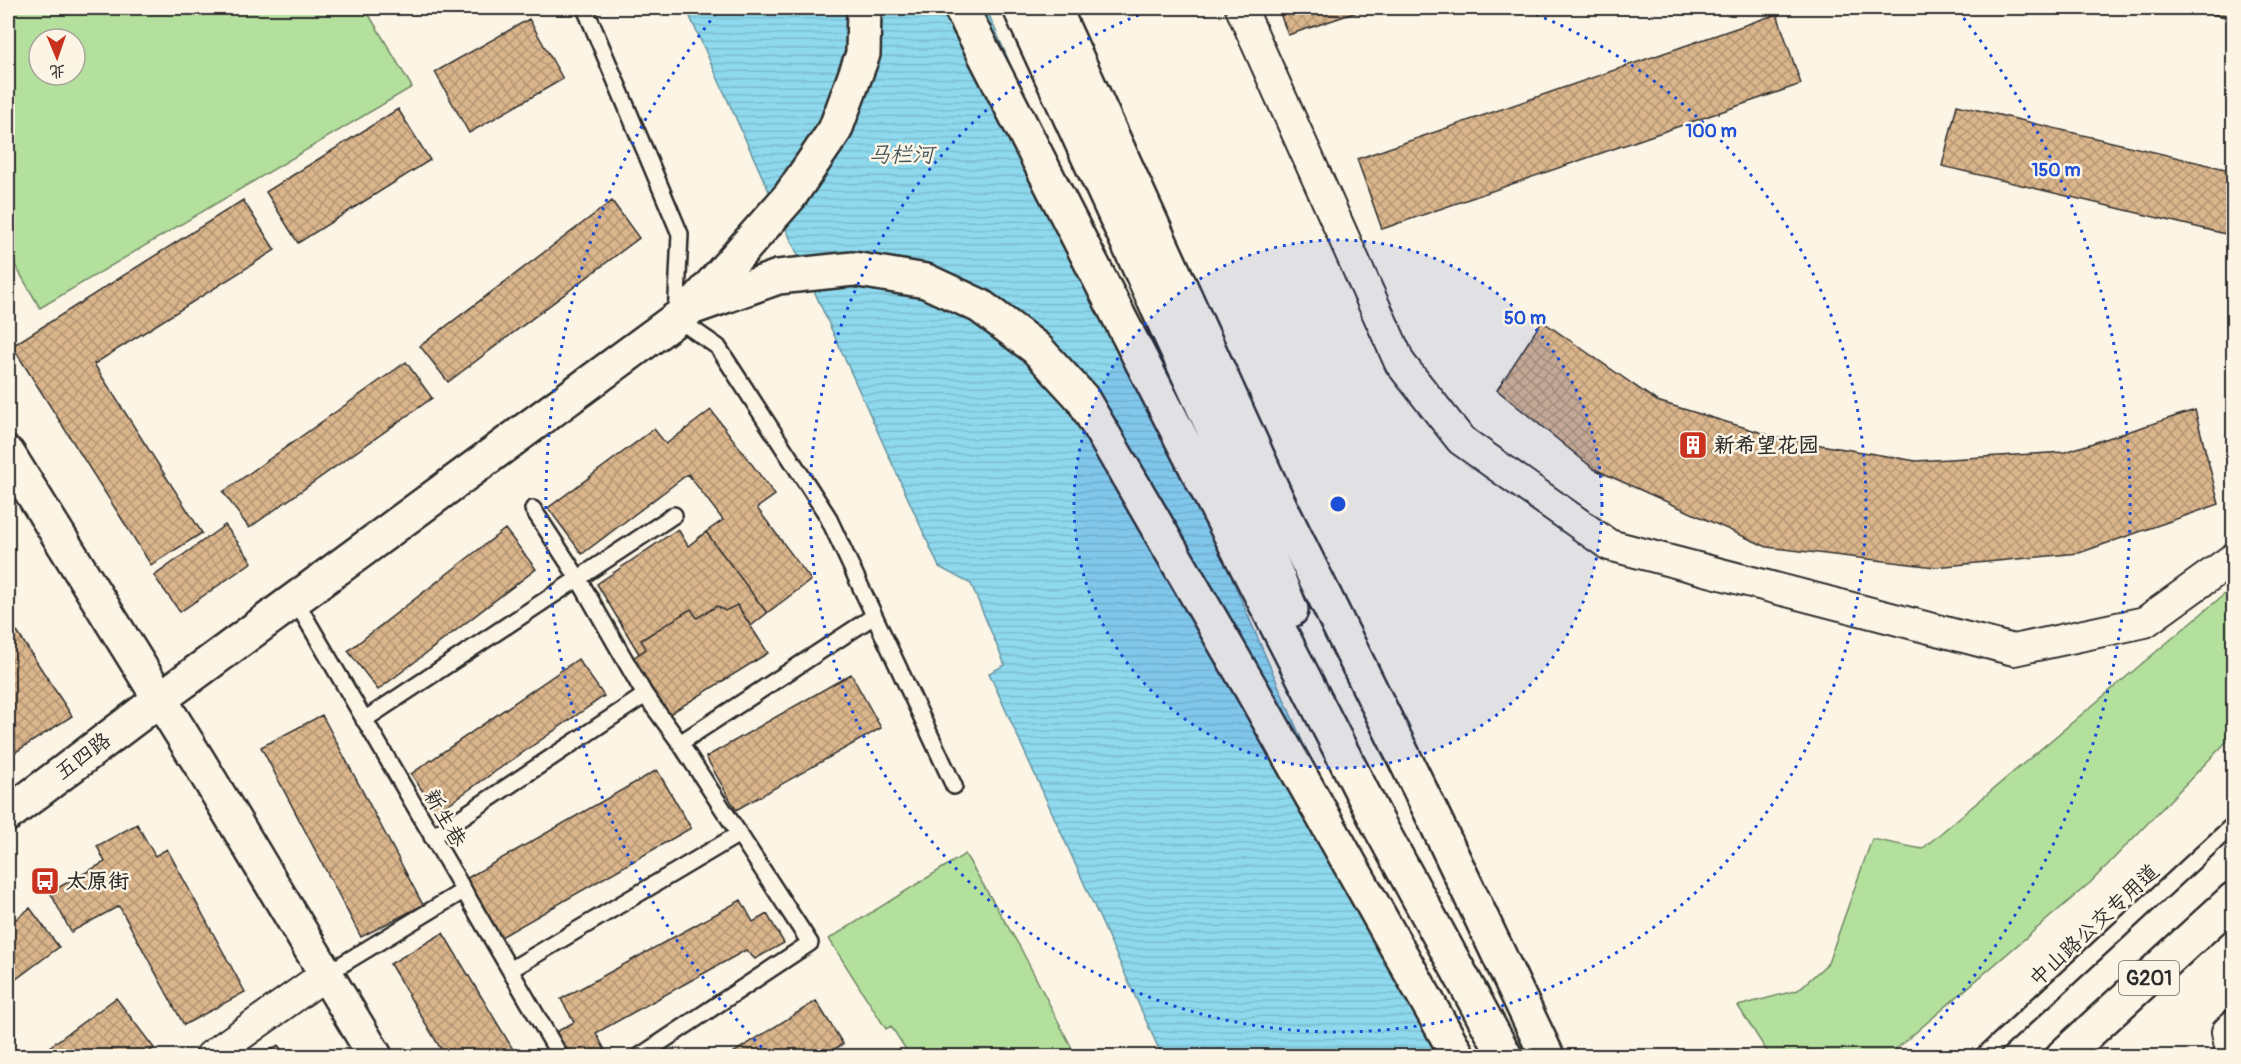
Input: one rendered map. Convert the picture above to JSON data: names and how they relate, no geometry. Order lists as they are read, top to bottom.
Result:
{
  "streets": {
    "main road": ["五四路", "G201"],
    "lane": ["新生巷", "中山路公交专用道"]
  },
  "crossings": [
    ["五四路", "新生巷"]
  ],
  "water": ["马栏河"],
  "places": {
    "building": ["新希望花园"],
    "bus stop": ["太原街"]
  },
  "north": "bottom",
  "rings": ["100 m", "150 m", "50 m"]
}
